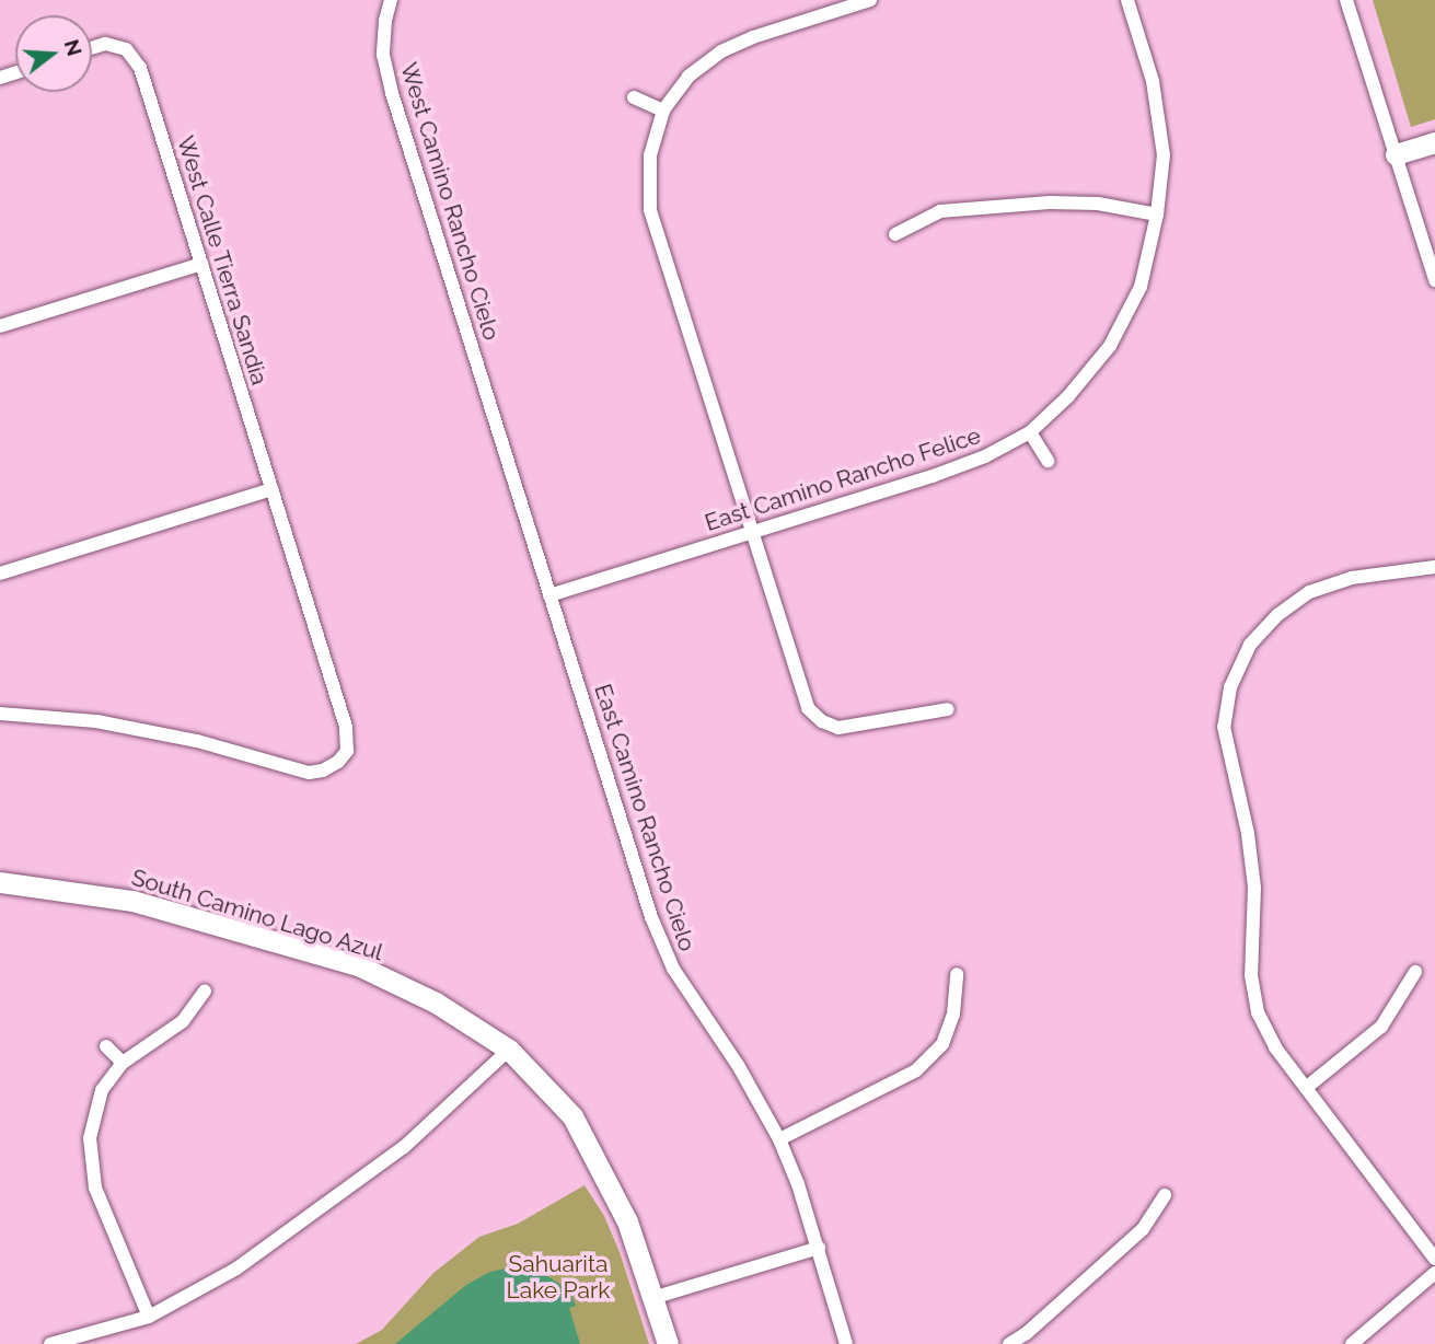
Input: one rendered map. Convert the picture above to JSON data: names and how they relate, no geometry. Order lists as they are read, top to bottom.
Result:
{
  "streets": {
    "street": [
      "West Camino Rancho Cielo",
      "West Calle Tierra Sandia",
      "East Camino Rancho Felice",
      "East Camino Rancho Cielo",
      "South Camino Lago Azul"
    ]
  },
  "crossings": [
    ["West Camino Rancho Cielo", "East Camino Rancho Cielo"],
    ["East Camino Rancho Felice", "East Camino Rancho Cielo"]
  ],
  "parks": ["Sahuarita Lake Park"],
  "north": "right"
}
